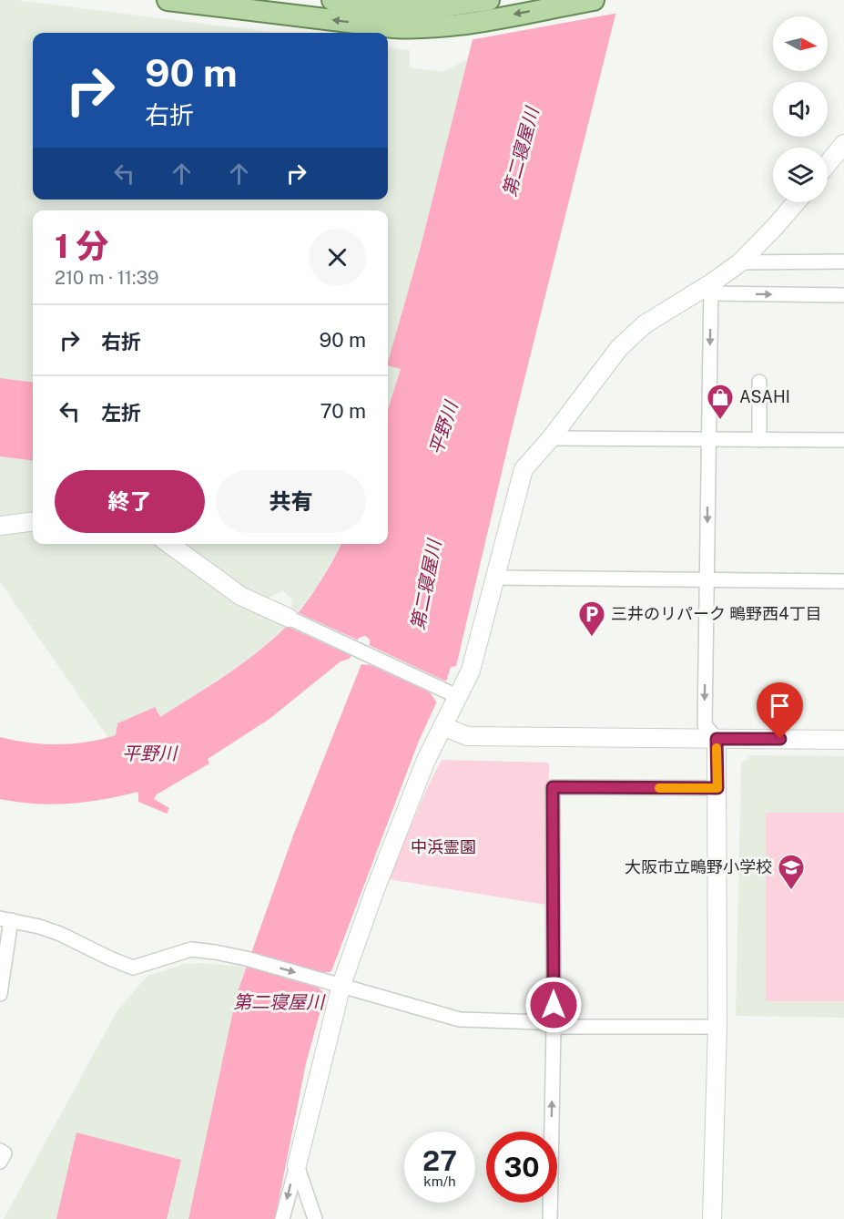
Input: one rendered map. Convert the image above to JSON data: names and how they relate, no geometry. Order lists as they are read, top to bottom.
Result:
{
  "water": ["第二寝屋川", "平野川"],
  "parks": ["中浜霊園"],
  "places": {
    "shop": ["ASAHI"],
    "parking": ["三井のリパーク 鴫野西4丁目"],
    "school or university": ["大阪市立鴫野小学校"]
  },
  "north": "right",
  "page": {
    "turn": ["90 m", "右折"],
    "heading": ["1 分", "210 m · 11:39"],
    "list": [
      {
        "name": "右折",
        "value": "90 m"
      },
      {
        "name": "左折",
        "value": "70 m"
      }
    ],
    "buttons": ["終了", "共有"],
    "speed": "27 km/h",
    "limit": "30"
  }
}
